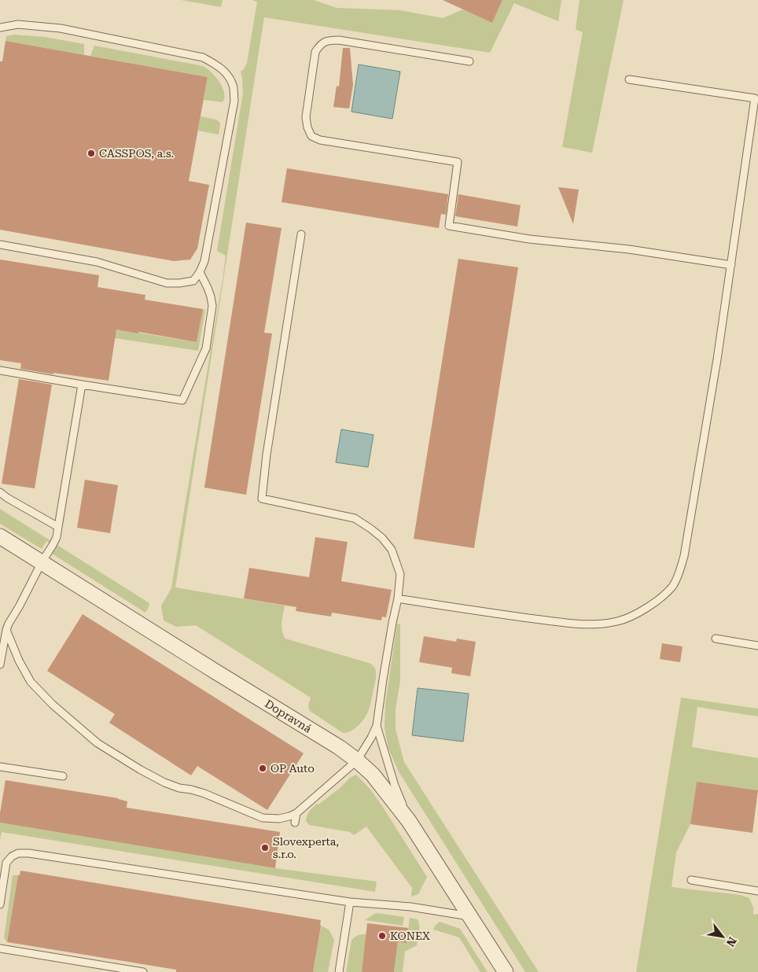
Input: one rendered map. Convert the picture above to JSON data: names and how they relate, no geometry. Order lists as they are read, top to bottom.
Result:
{
  "streets": {
    "street": ["Dopravná"]
  },
  "places": [
    "CASSPOS, a.s.",
    "OP Auto",
    "Slovexperta, s.r.o.",
    "KONEX"
  ],
  "north": "bottom right"
}
